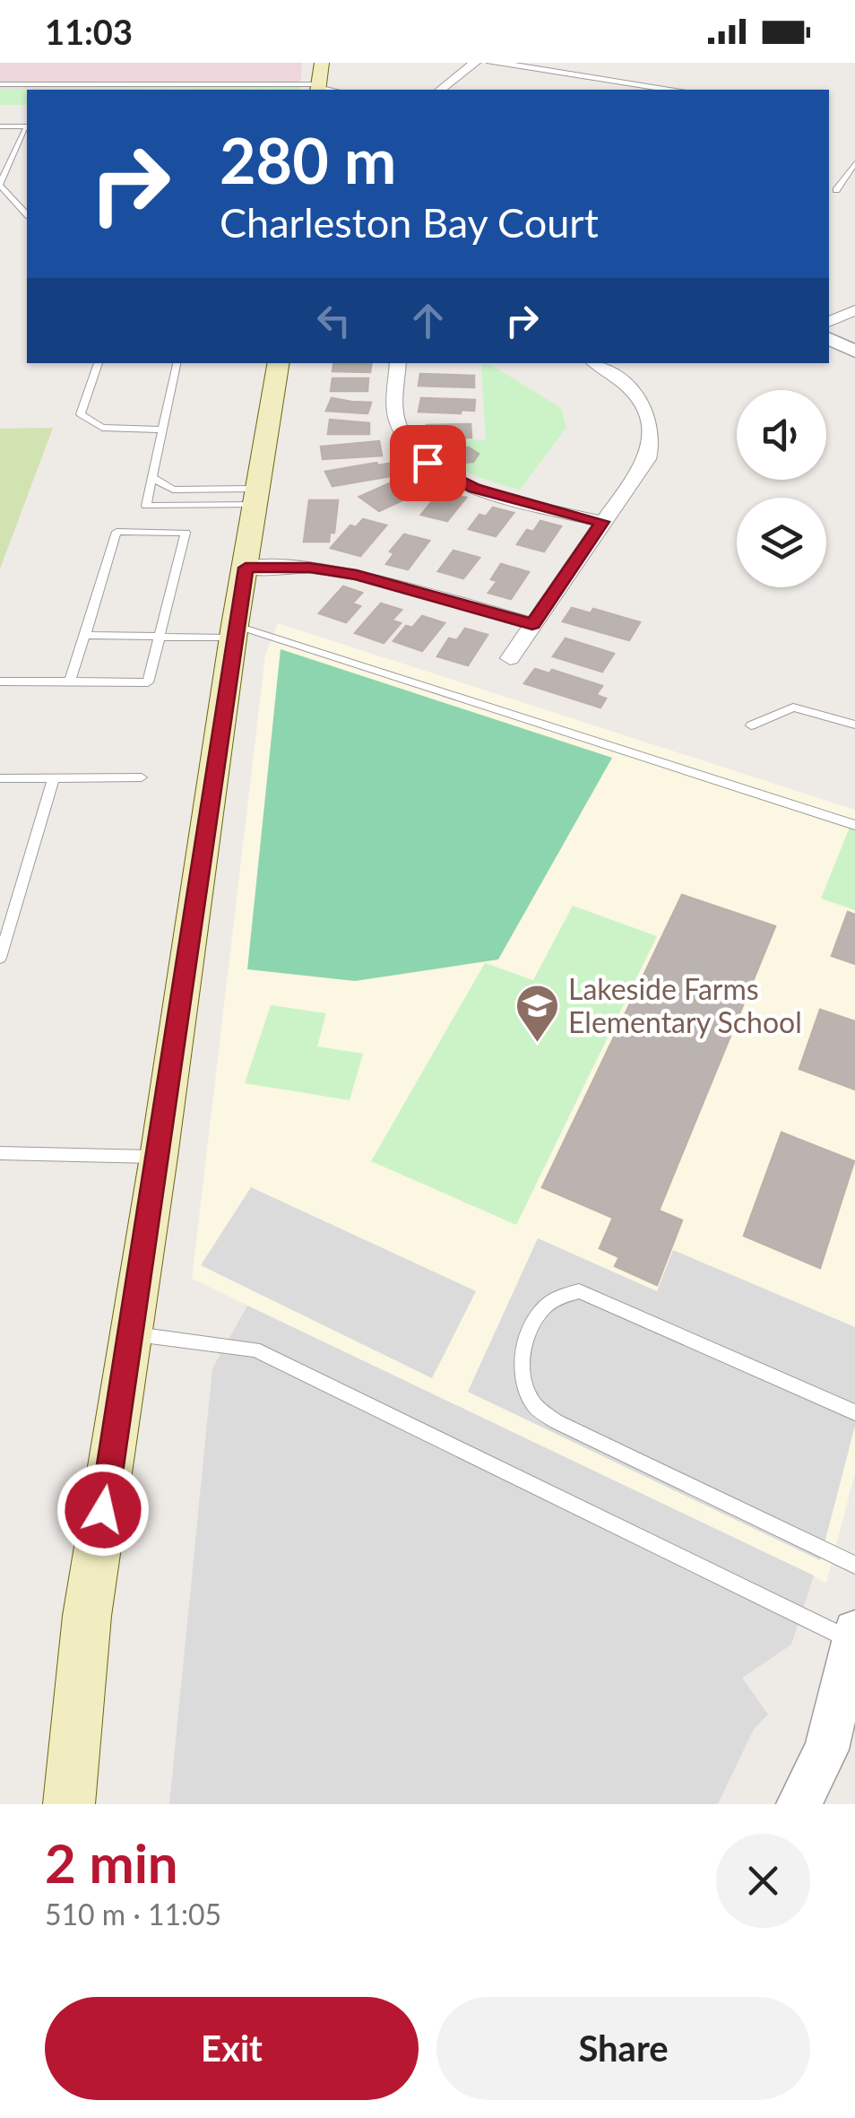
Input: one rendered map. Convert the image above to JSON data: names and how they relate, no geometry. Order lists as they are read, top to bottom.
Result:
{
  "places": {
    "school or university": ["Lakeside Farms Elementary School"]
  },
  "page": {
    "status": "11:03",
    "turn": ["280 m", "Charleston Bay Court"],
    "heading": ["2 min", "510 m · 11:05"],
    "buttons": ["Exit", "Share"]
  }
}
